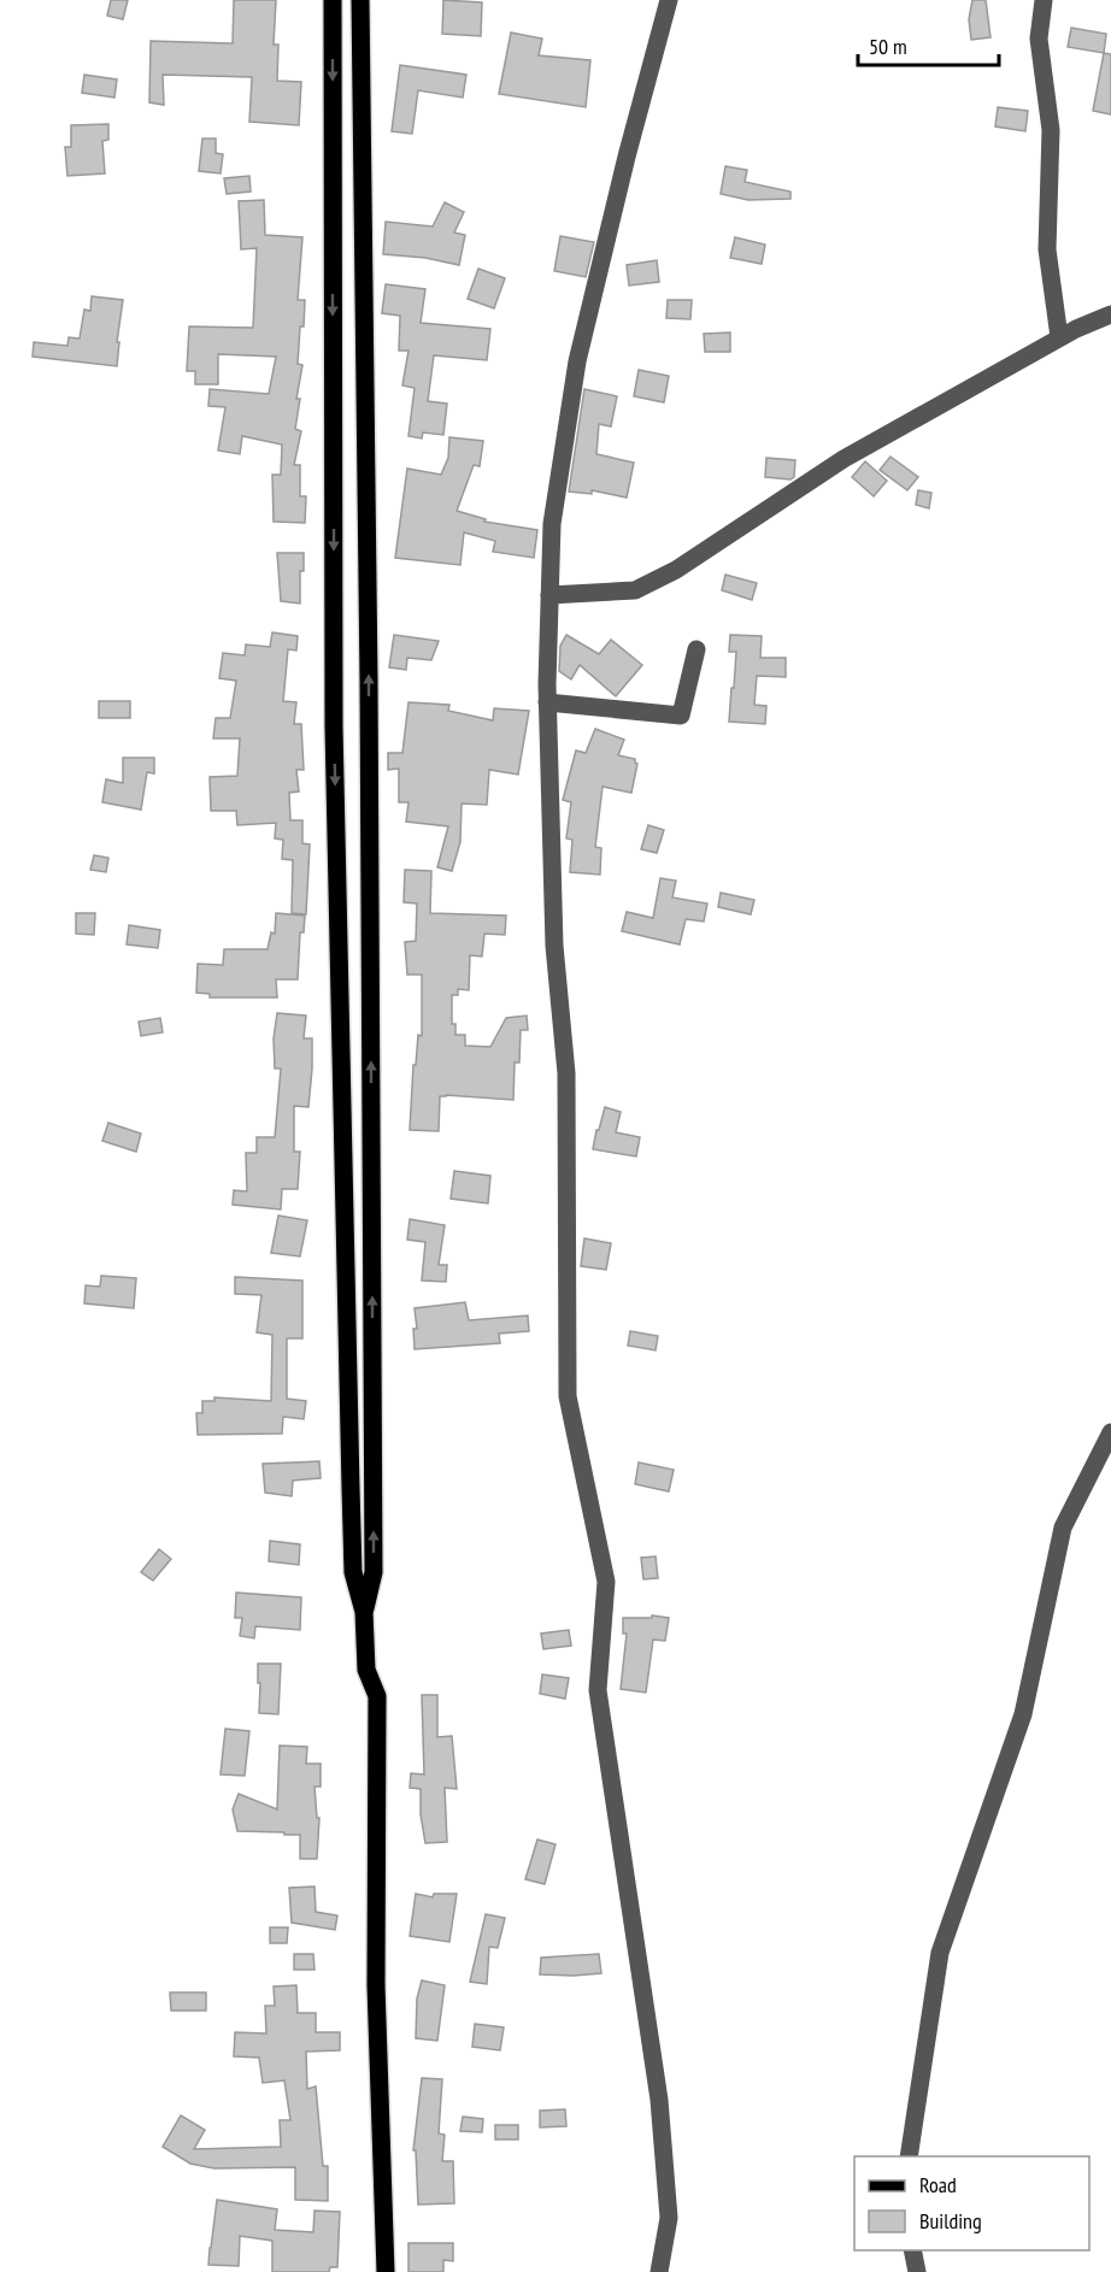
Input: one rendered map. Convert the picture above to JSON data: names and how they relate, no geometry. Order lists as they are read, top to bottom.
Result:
{
  "legend": ["Road", "Building"],
  "scale_bar": "50 m"
}
